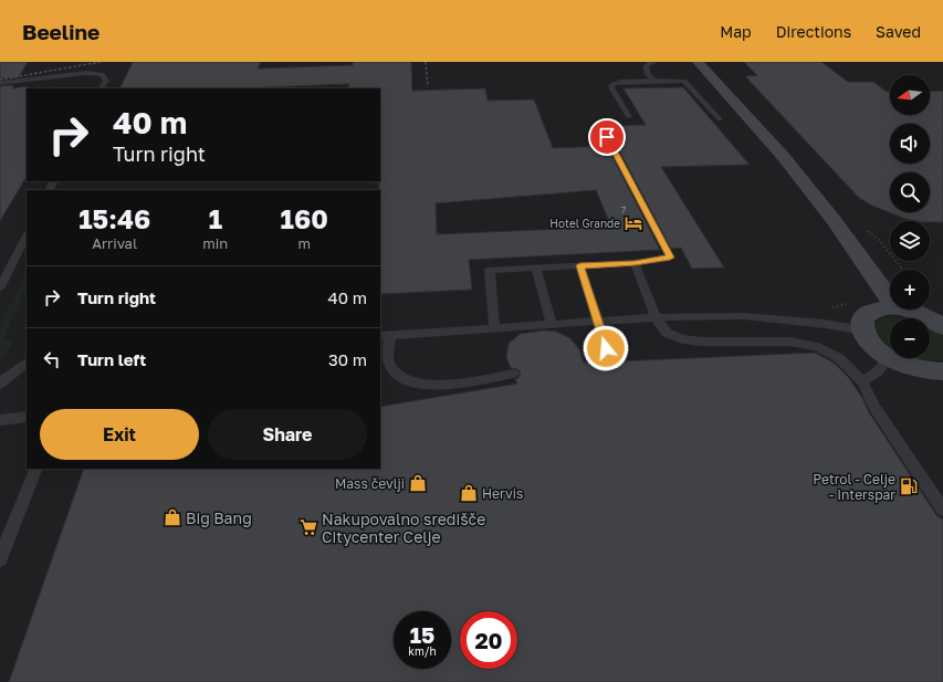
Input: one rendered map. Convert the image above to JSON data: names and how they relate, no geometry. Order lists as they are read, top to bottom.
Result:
{
  "places": {
    "hotel": ["Hotel Grande"],
    "shop": ["Mass čevlji", "Hervis", "Big Bang"],
    "fuel station": ["Petrol - Celje - Interspar"],
    "supermarket": ["Nakupovalno središče Citycenter Celje"]
  },
  "house_numbers": ["7"],
  "north": "left",
  "page": {
    "header": "Beeline",
    "nav": ["Map", "Directions", "Saved"],
    "map_buttons": ["+", "−"],
    "turn": ["40 m", "Turn right"],
    "eta": [
      "15:46",
      "Arrival",
      "1",
      "min",
      "160",
      "m"
    ],
    "list": [
      {
        "name": "Turn right",
        "value": "40 m"
      },
      {
        "name": "Turn left",
        "value": "30 m"
      }
    ],
    "buttons": ["Exit", "Share"],
    "speed": "15 km/h",
    "limit": "20"
  }
}
